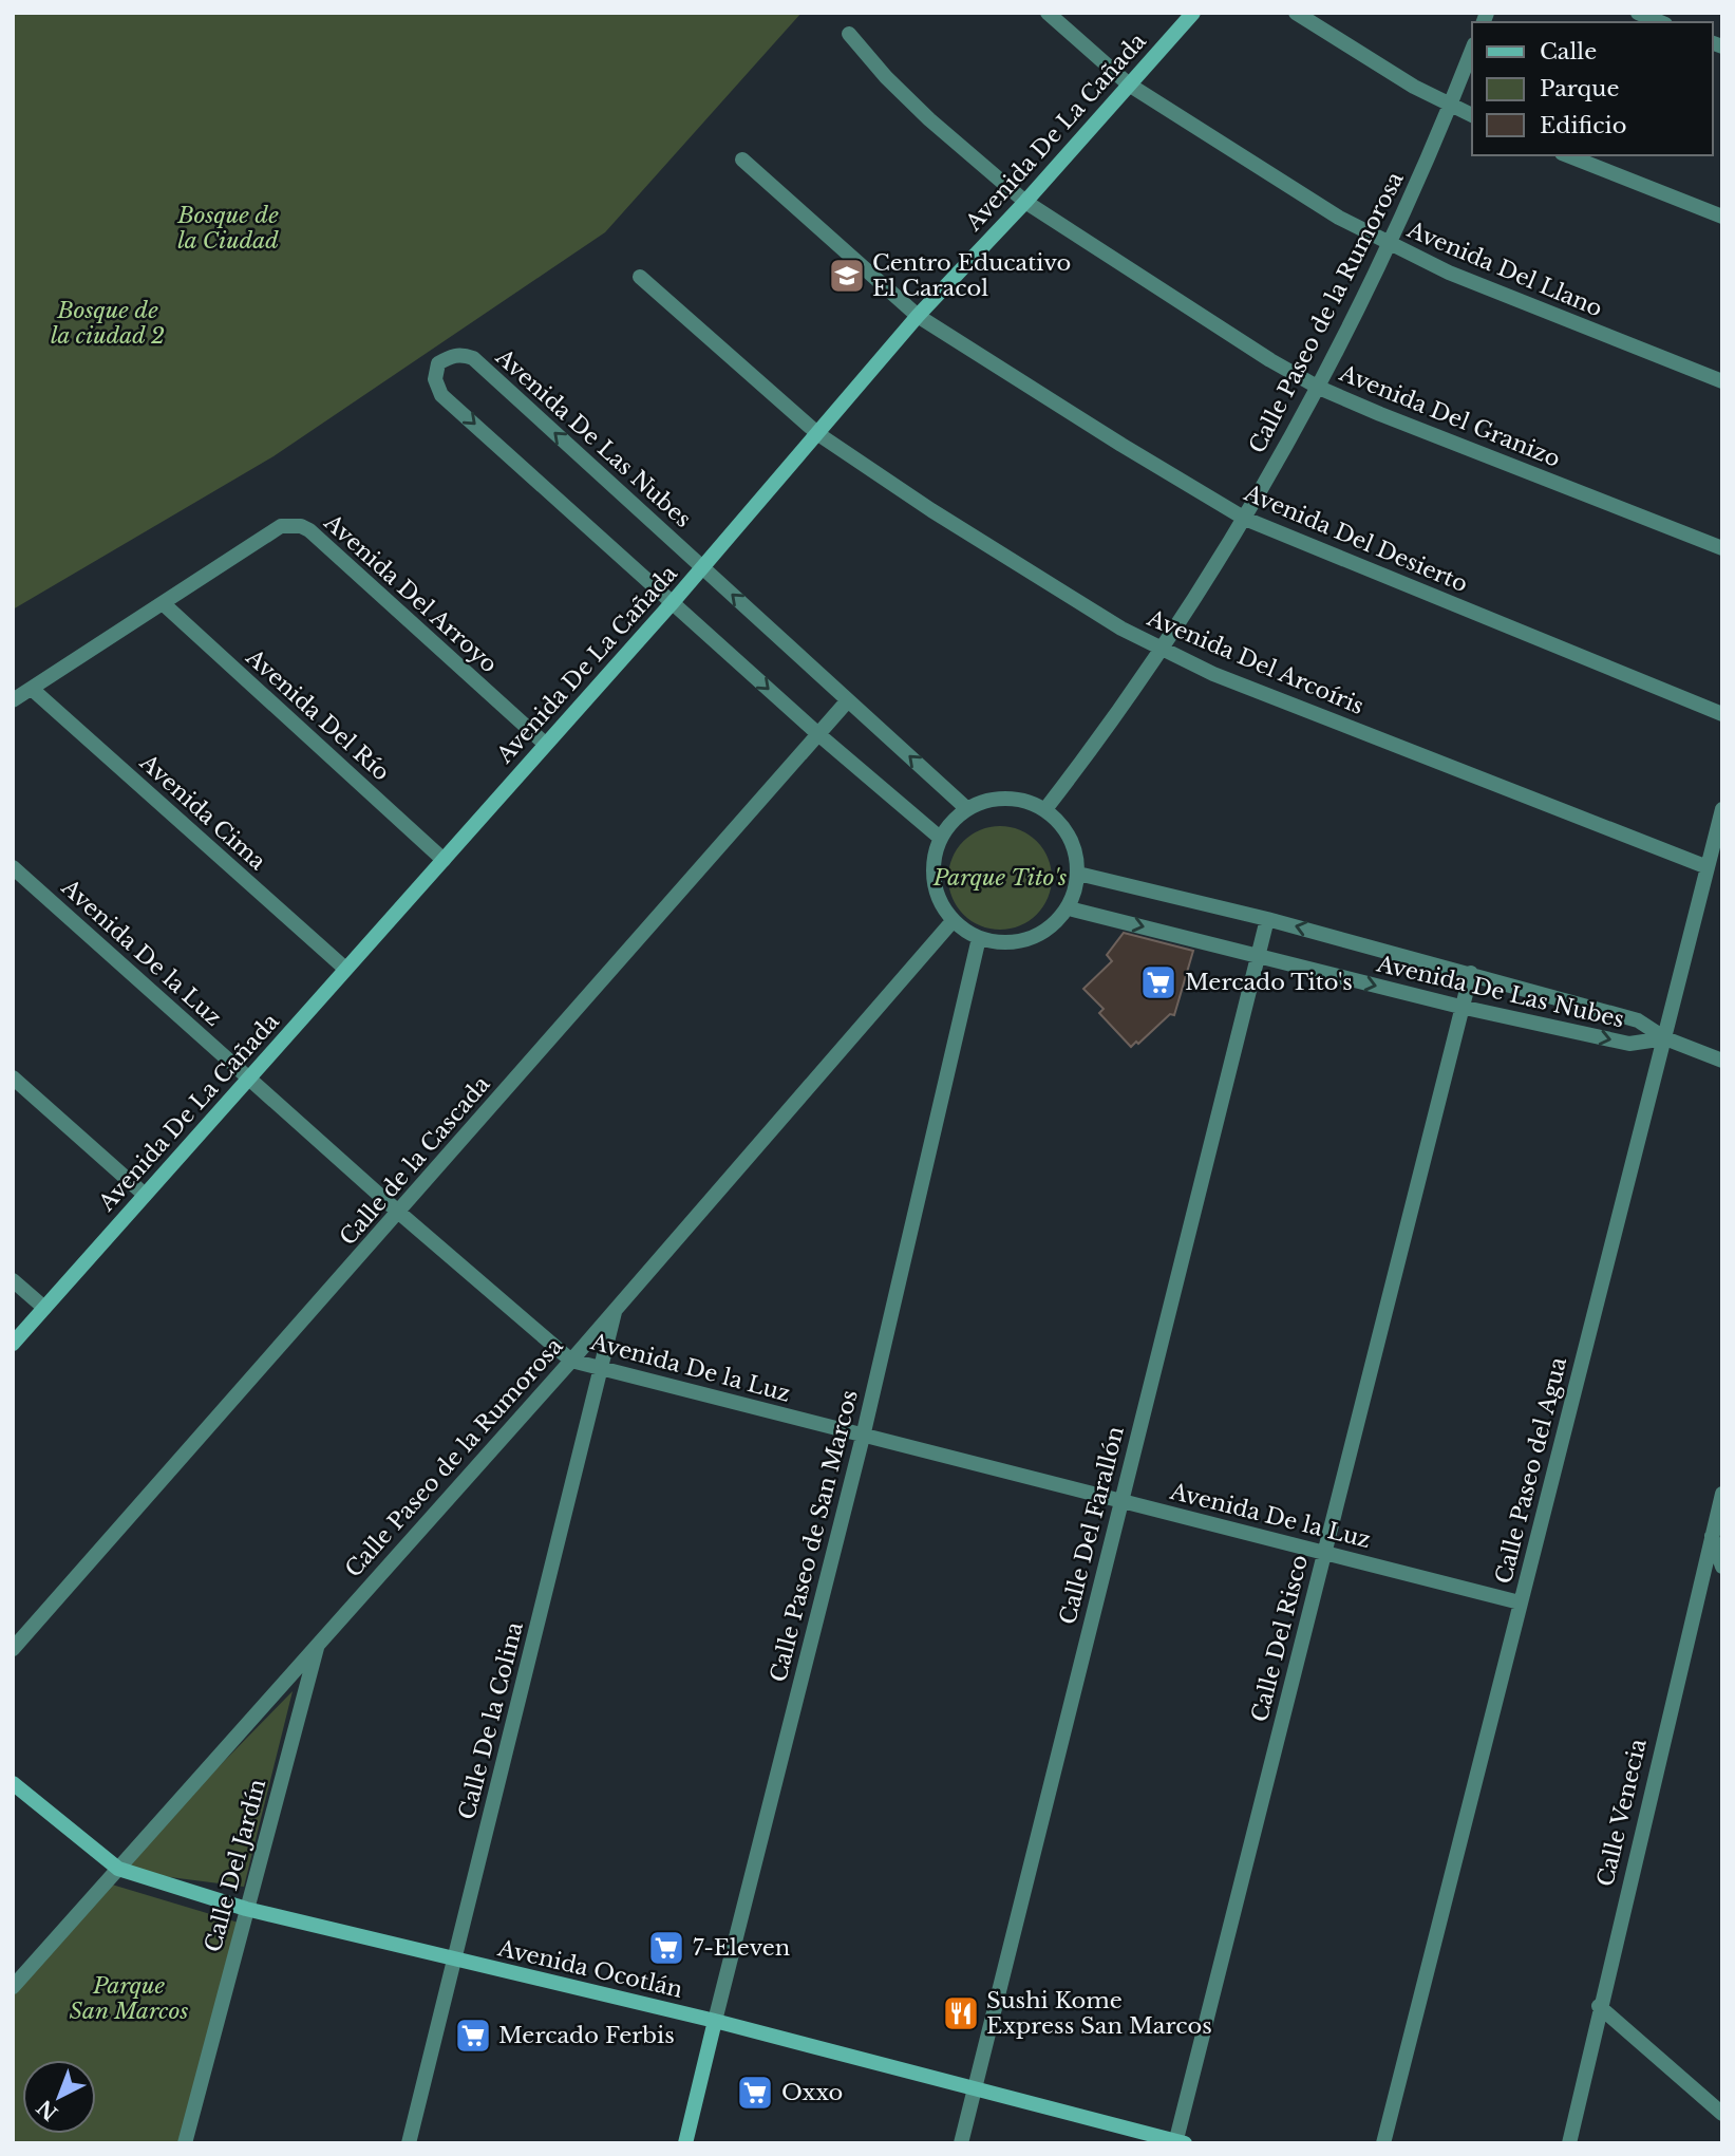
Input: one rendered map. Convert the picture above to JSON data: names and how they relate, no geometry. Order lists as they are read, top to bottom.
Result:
{
  "streets": {
    "main road": ["Avenida De La Cañada", "Calle Paseo de San Marcos", "Avenida Ocotlán"],
    "street": [
      "Avenida Del Llano",
      "Calle Paseo de la Rumorosa",
      "Avenida Del Granizo",
      "Avenida De Las Nubes",
      "Avenida Del Desierto",
      "Avenida Del Arroyo",
      "Avenida Del Arcoíris",
      "Avenida Del Río",
      "Avenida Cima",
      "Avenida De la Luz",
      "Calle de la Cascada",
      "Calle Paseo del Agua",
      "Calle Del Farallón",
      "Calle Del Risco",
      "Calle De la Colina",
      "Calle Venecia",
      "Calle Del Jardín"
    ]
  },
  "crossings": [
    ["Avenida De La Cañada", "Avenida Del Llano"],
    ["Avenida De La Cañada", "Avenida Del Granizo"],
    ["Avenida De La Cañada", "Avenida De Las Nubes"],
    ["Avenida De La Cañada", "Avenida Del Desierto"],
    ["Avenida De La Cañada", "Avenida Del Arroyo"],
    ["Avenida De La Cañada", "Avenida Del Arcoíris"],
    ["Avenida De La Cañada", "Avenida Del Río"],
    ["Avenida De La Cañada", "Avenida Cima"],
    ["Avenida De La Cañada", "Avenida De la Luz"],
    ["Avenida Del Llano", "Calle Paseo de la Rumorosa"],
    ["Calle Paseo de la Rumorosa", "Avenida Del Granizo"],
    ["Calle Paseo de la Rumorosa", "Avenida De Las Nubes"],
    ["Calle Paseo de la Rumorosa", "Avenida Del Desierto"],
    ["Calle Paseo de la Rumorosa", "Avenida Del Arcoíris"],
    ["Calle Paseo de la Rumorosa", "Avenida De la Luz"],
    ["Calle Paseo de la Rumorosa", "Calle Paseo de San Marcos"],
    ["Calle Paseo de la Rumorosa", "Calle De la Colina"],
    ["Calle Paseo de la Rumorosa", "Calle Del Jardín"],
    ["Calle Paseo de la Rumorosa", "Avenida Ocotlán"],
    ["Avenida De Las Nubes", "Calle de la Cascada"],
    ["Avenida De Las Nubes", "Calle Paseo del Agua"],
    ["Avenida De Las Nubes", "Calle Del Farallón"],
    ["Avenida De Las Nubes", "Calle Paseo de San Marcos"],
    ["Avenida De Las Nubes", "Calle Del Risco"],
    ["Avenida Del Arroyo", "Avenida Del Río"],
    ["Avenida Del Arroyo", "Avenida Cima"],
    ["Avenida Del Arcoíris", "Calle Paseo del Agua"],
    ["Avenida De la Luz", "Calle de la Cascada"],
    ["Avenida De la Luz", "Calle Paseo del Agua"],
    ["Avenida De la Luz", "Calle Del Farallón"],
    ["Avenida De la Luz", "Calle Paseo de San Marcos"],
    ["Avenida De la Luz", "Calle Del Risco"],
    ["Avenida De la Luz", "Calle De la Colina"],
    ["Calle Del Farallón", "Avenida Ocotlán"],
    ["Calle Paseo de San Marcos", "Avenida Ocotlán"],
    ["Calle Del Risco", "Avenida Ocotlán"],
    ["Calle De la Colina", "Avenida Ocotlán"],
    ["Calle Del Jardín", "Avenida Ocotlán"]
  ],
  "parks": [
    "Bosque de la Ciudad",
    "Bosque de la ciudad 2",
    "Parque Tito's",
    "Parque San Marcos"
  ],
  "places": {
    "school or university": ["Centro Educativo El Caracol"],
    "supermarket": [
      "Mercado Tito's",
      "7-Eleven",
      "Mercado Ferbis",
      "Oxxo"
    ],
    "restaurant": ["Sushi Kome Express San Marcos"]
  },
  "legend": ["Calle", "Parque", "Edificio"],
  "north": "bottom left"
}
